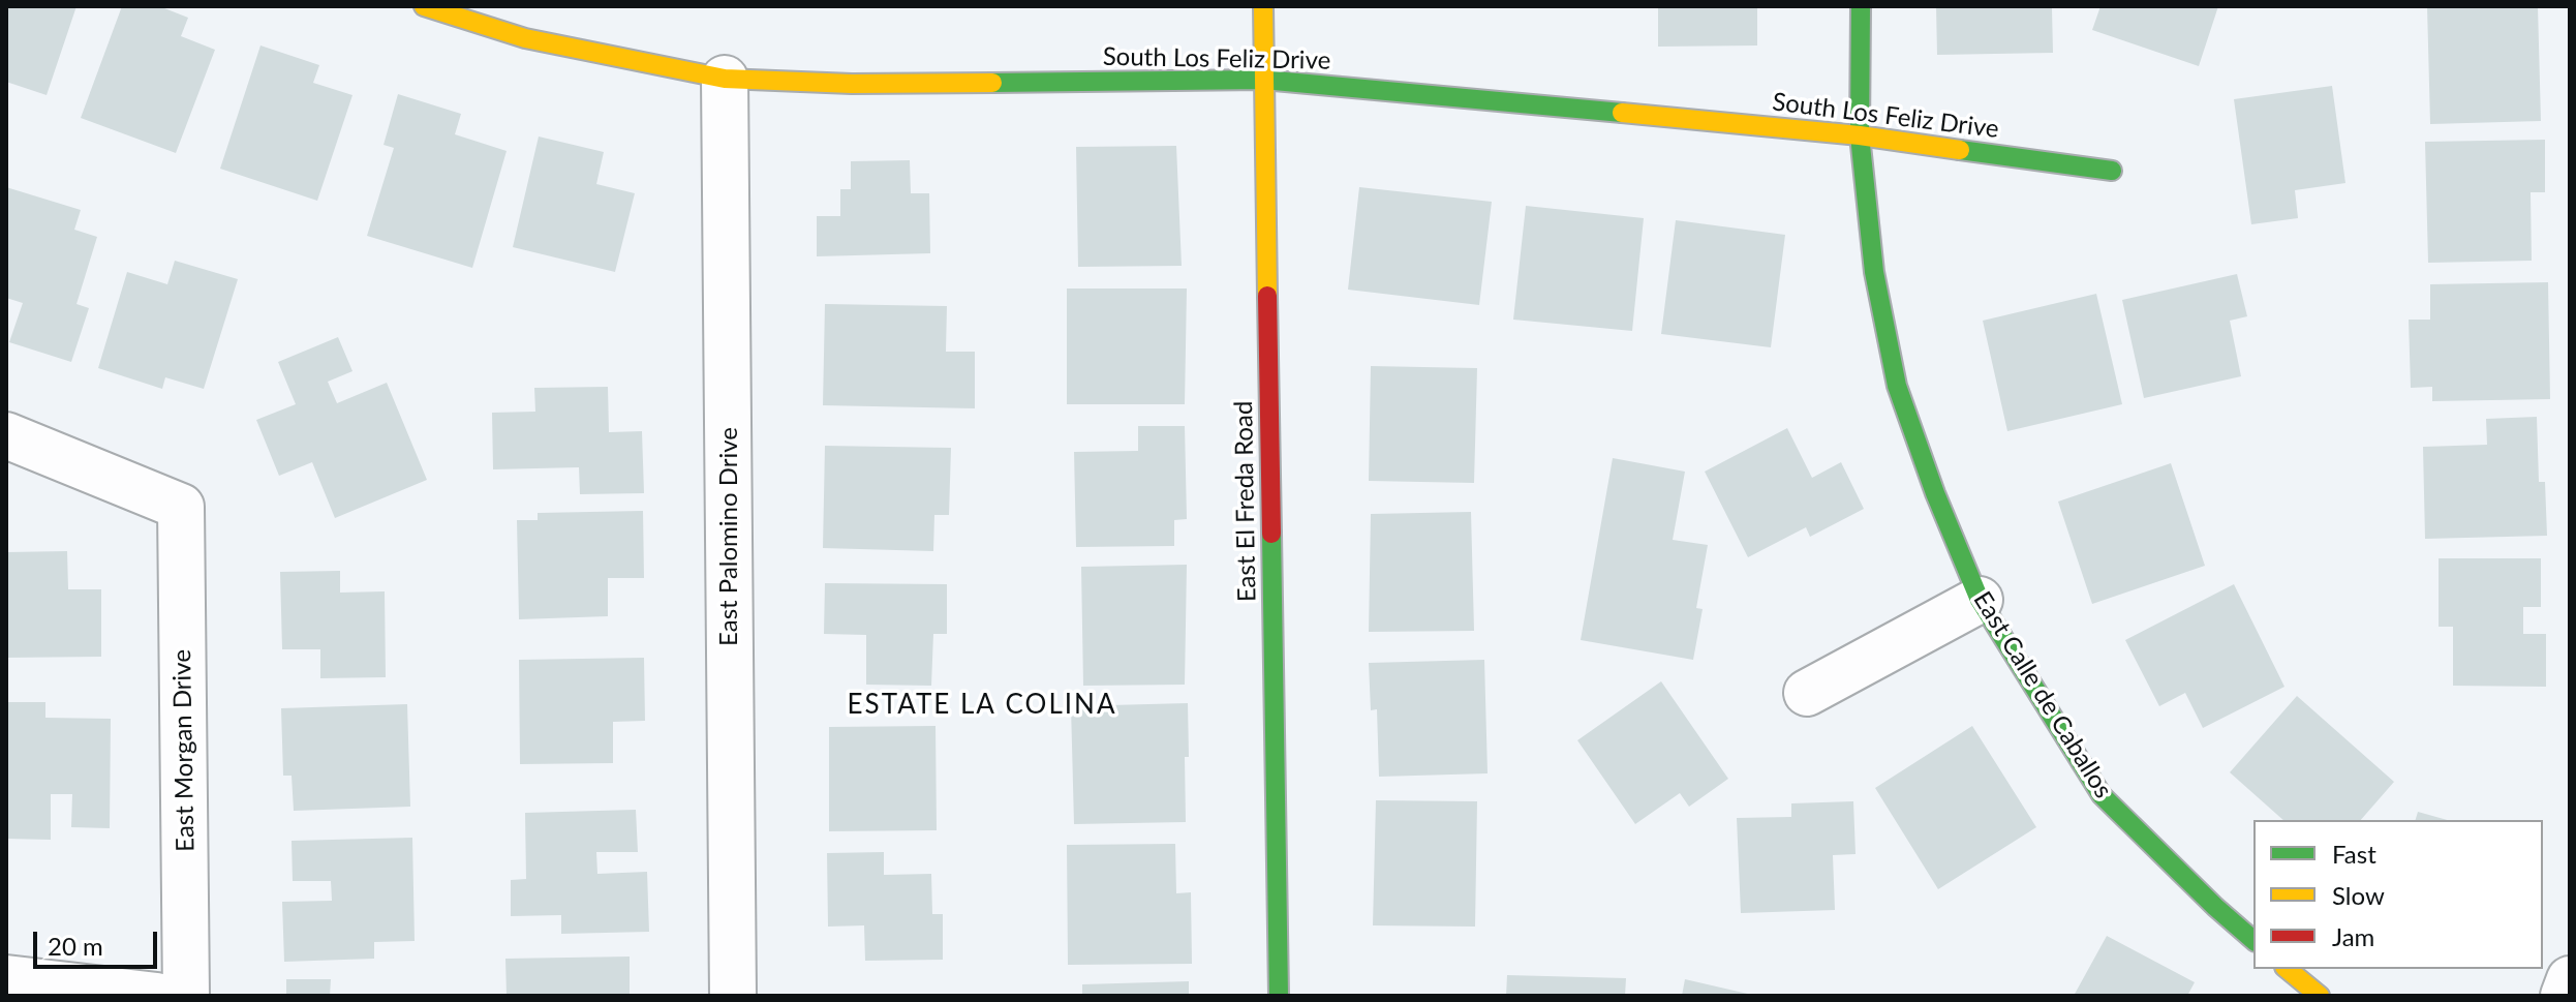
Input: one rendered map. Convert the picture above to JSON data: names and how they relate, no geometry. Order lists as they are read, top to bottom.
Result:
{
  "streets": {
    "street": [
      "South Los Feliz Drive",
      "East El Freda Road",
      "East Palomino Drive",
      "East Calle de Caballos",
      "East Morgan Drive"
    ]
  },
  "crossings": [
    ["South Los Feliz Drive", "East El Freda Road"],
    ["South Los Feliz Drive", "East Palomino Drive"],
    ["South Los Feliz Drive", "East Calle de Caballos"]
  ],
  "districts": ["ESTATE LA COLINA"],
  "legend": ["Fast", "Slow", "Jam"],
  "scale_bar": "20 m"
}
